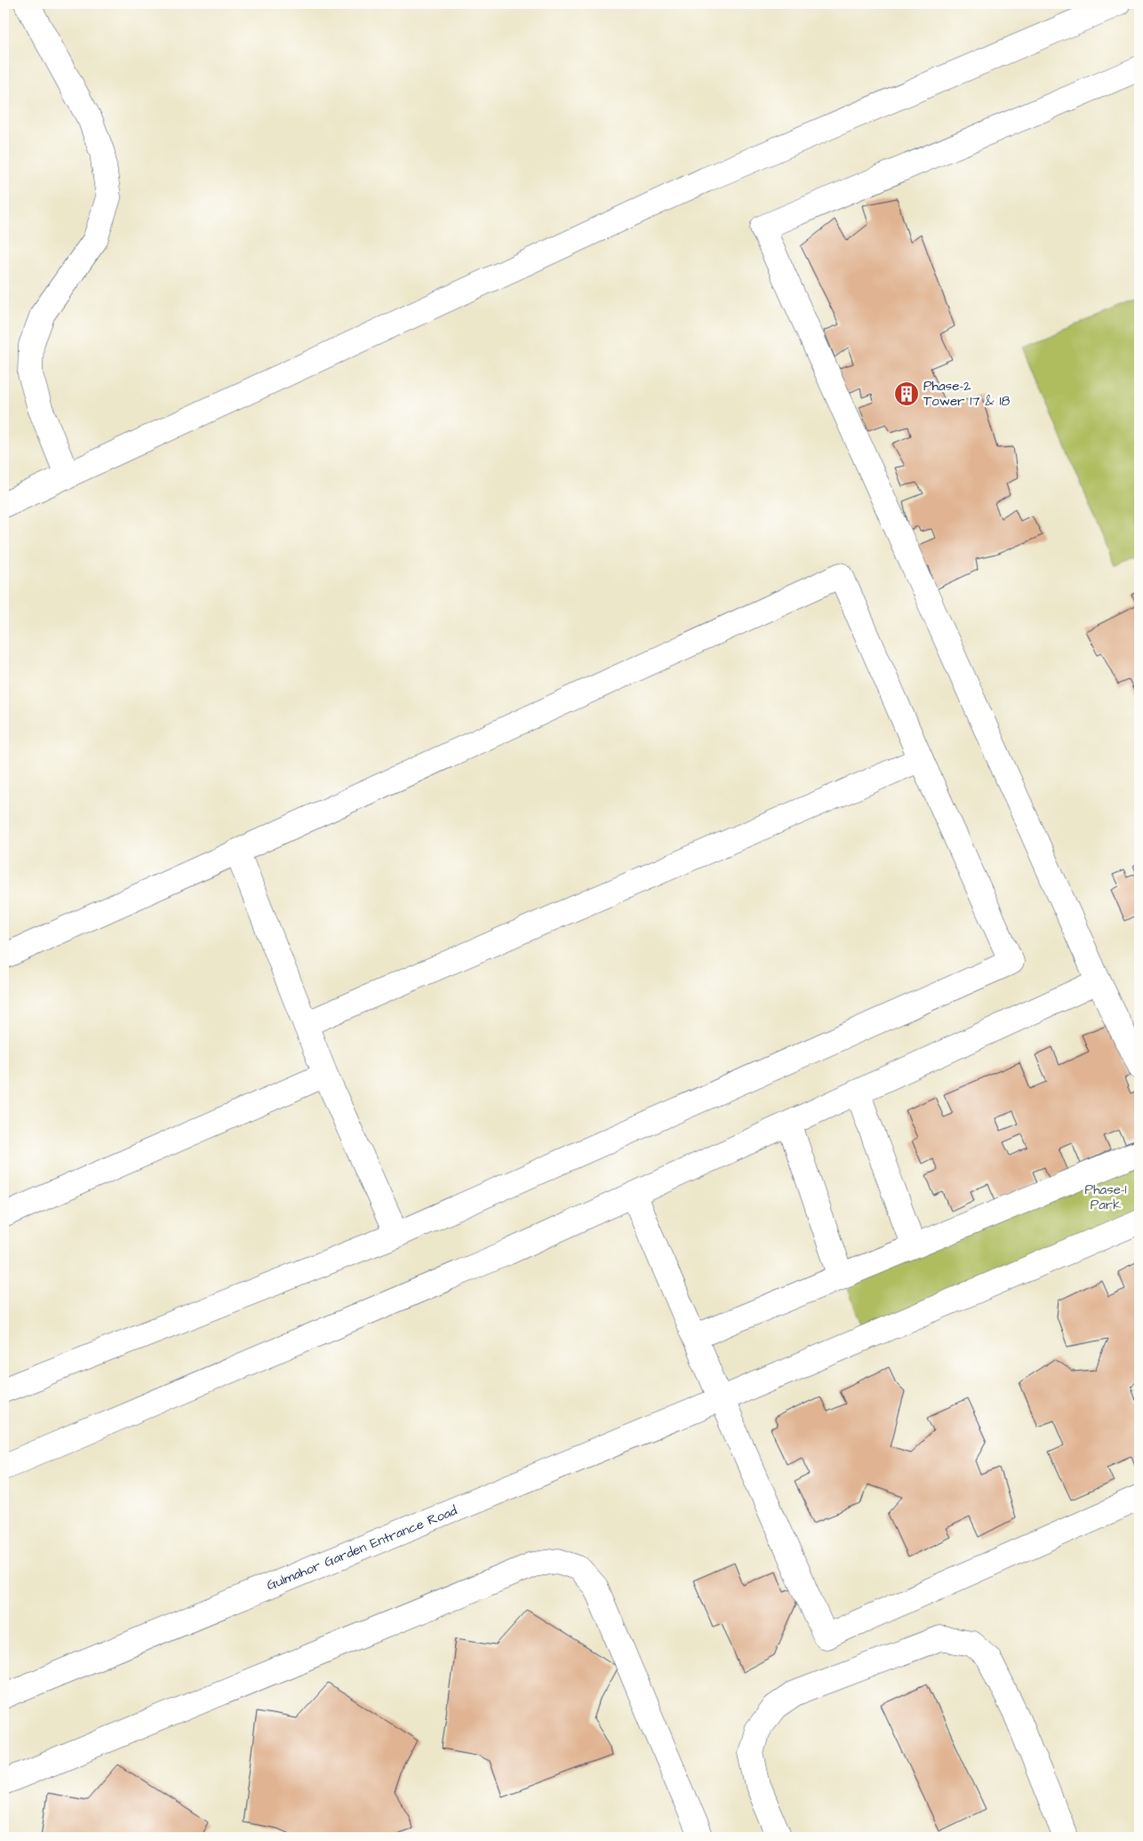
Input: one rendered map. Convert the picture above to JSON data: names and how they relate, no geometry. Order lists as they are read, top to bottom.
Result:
{
  "streets": {
    "street": ["Gulmahor Garden Entrance Road"]
  },
  "parks": ["Phase-1 Park"],
  "places": {
    "building": ["Phase-2 Tower 17 & 18"]
  }
}
